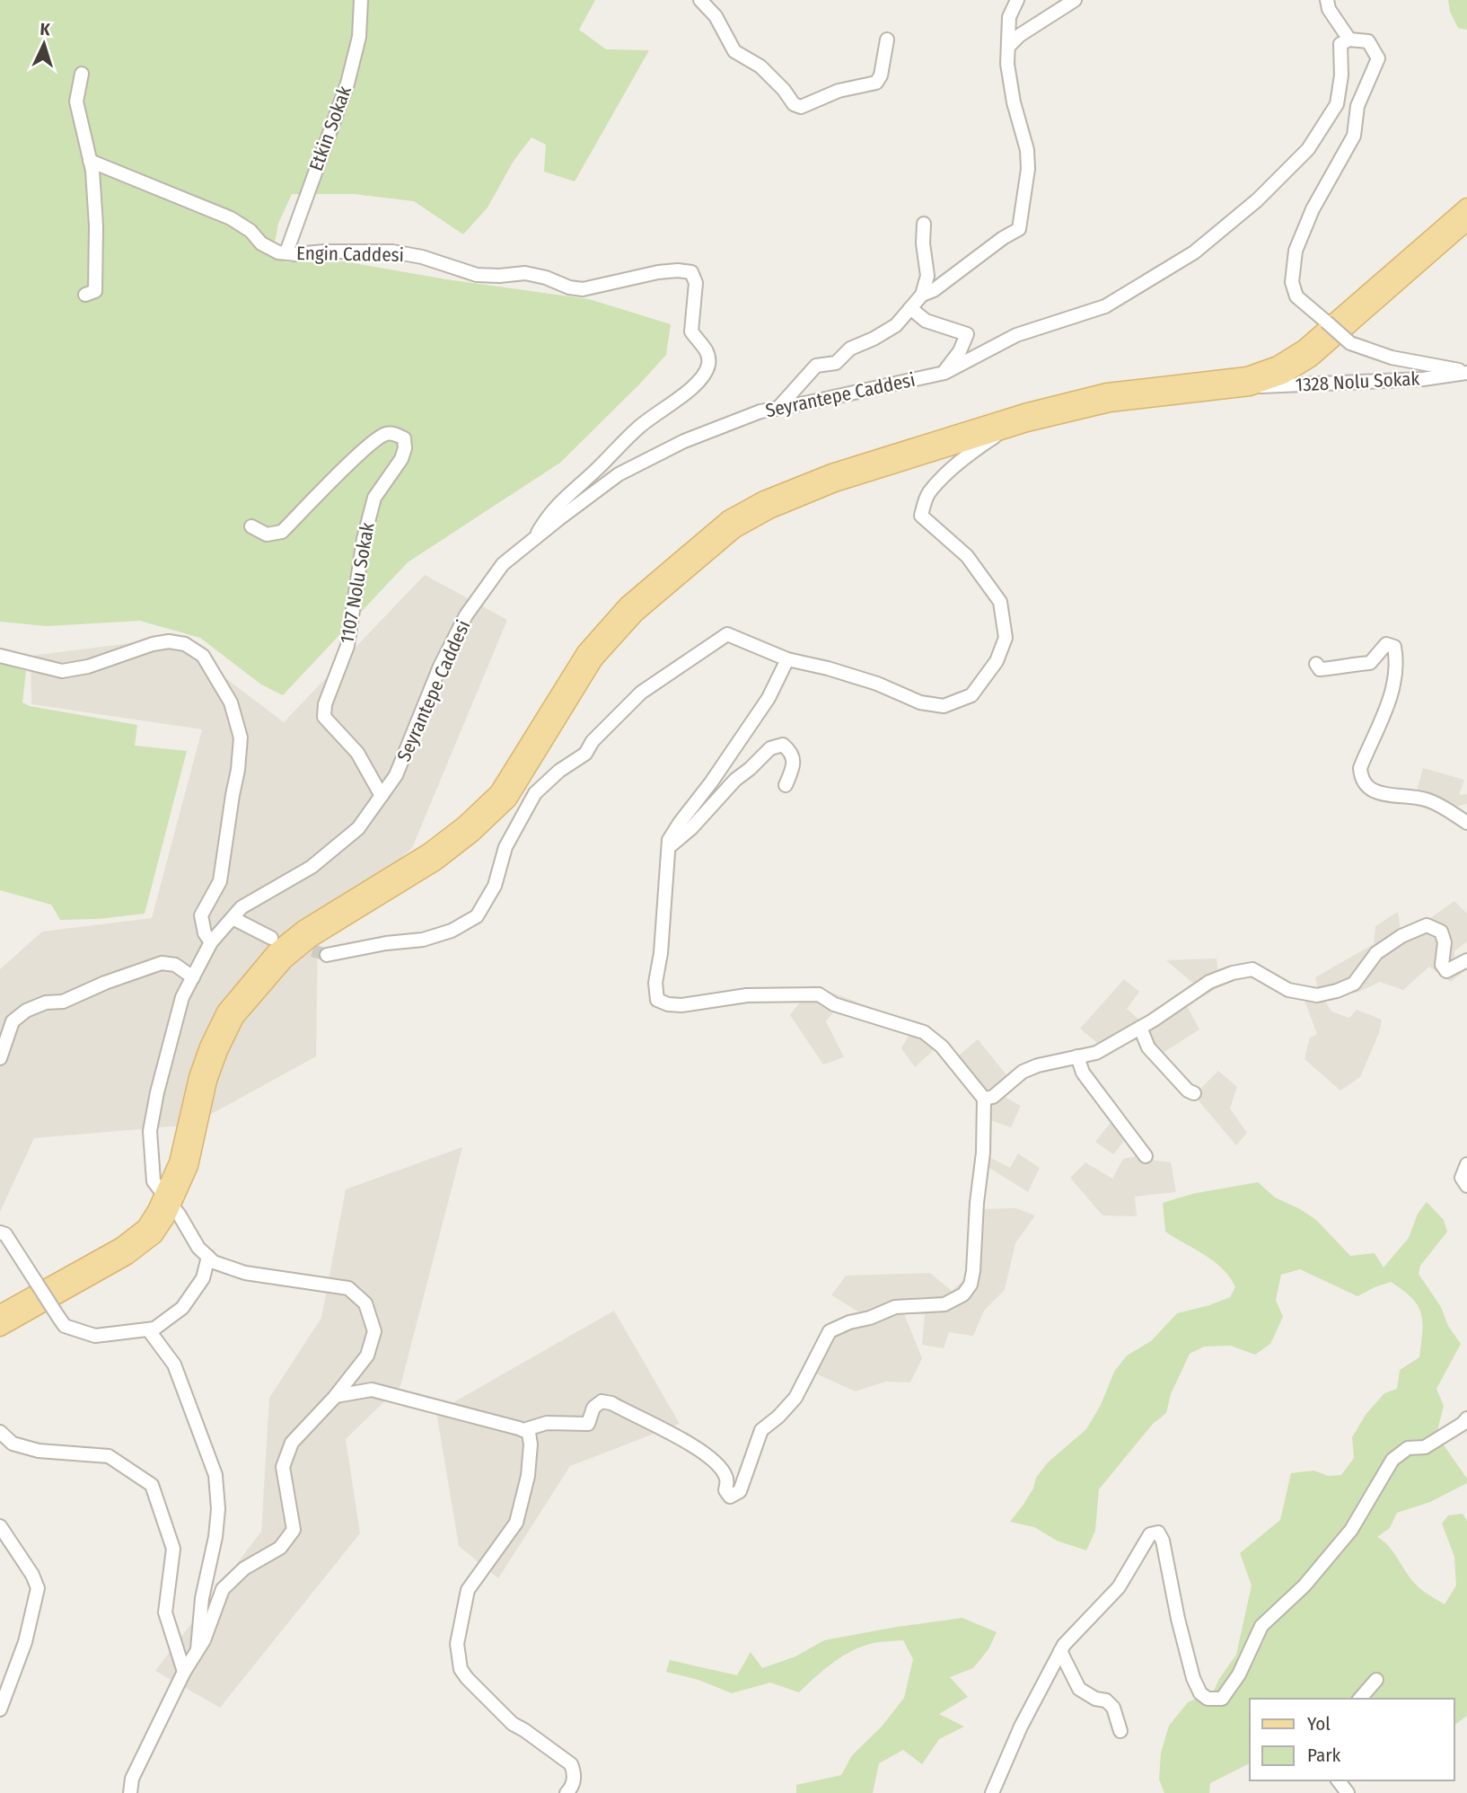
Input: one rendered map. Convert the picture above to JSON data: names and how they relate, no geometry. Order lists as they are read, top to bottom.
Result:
{
  "streets": {
    "street": [
      "Etkin Sokak",
      "Engin Caddesi",
      "1328 Nolu Sokak",
      "Seyrantepe Caddesi",
      "1107 Nolu Sokak"
    ]
  },
  "crossings": [
    ["Etkin Sokak", "Engin Caddesi"],
    ["Engin Caddesi", "Seyrantepe Caddesi"],
    ["Seyrantepe Caddesi", "1107 Nolu Sokak"]
  ],
  "legend": ["Yol", "Park"],
  "north": "top"
}
